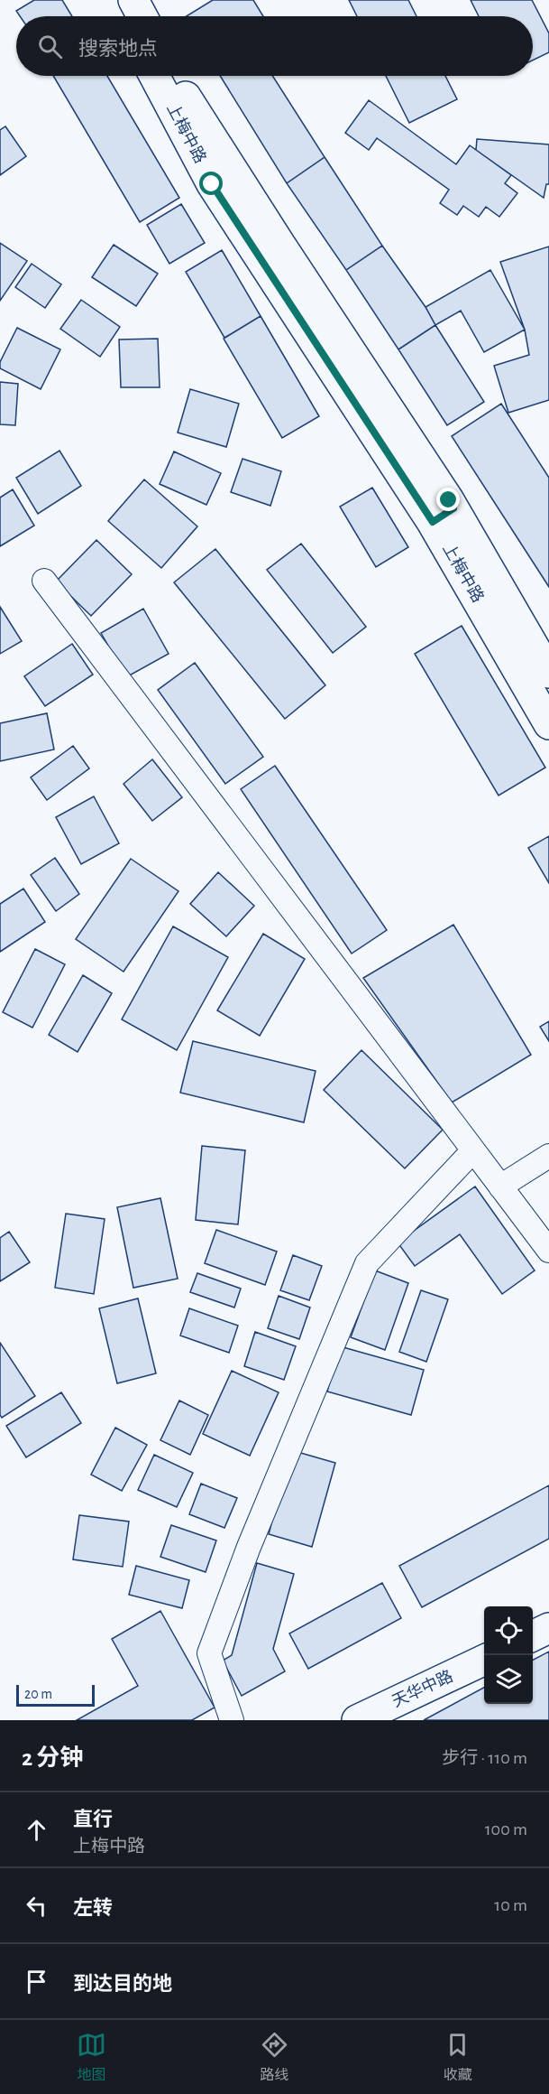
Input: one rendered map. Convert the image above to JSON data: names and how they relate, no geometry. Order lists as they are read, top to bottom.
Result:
{
  "streets": {
    "main road": ["上梅中路", "天华中路"]
  },
  "scale_bar": "20 m",
  "page": {
    "search": "搜索地点",
    "scale": "20 m",
    "heading": ["2 分钟", "步行 · 110 m"],
    "list": [
      ["直行", "上梅中路", "100 m"],
      ["左转", "10 m"],
      "到达目的地"
    ],
    "nav": ["地图", "路线", "收藏"]
  }
}
